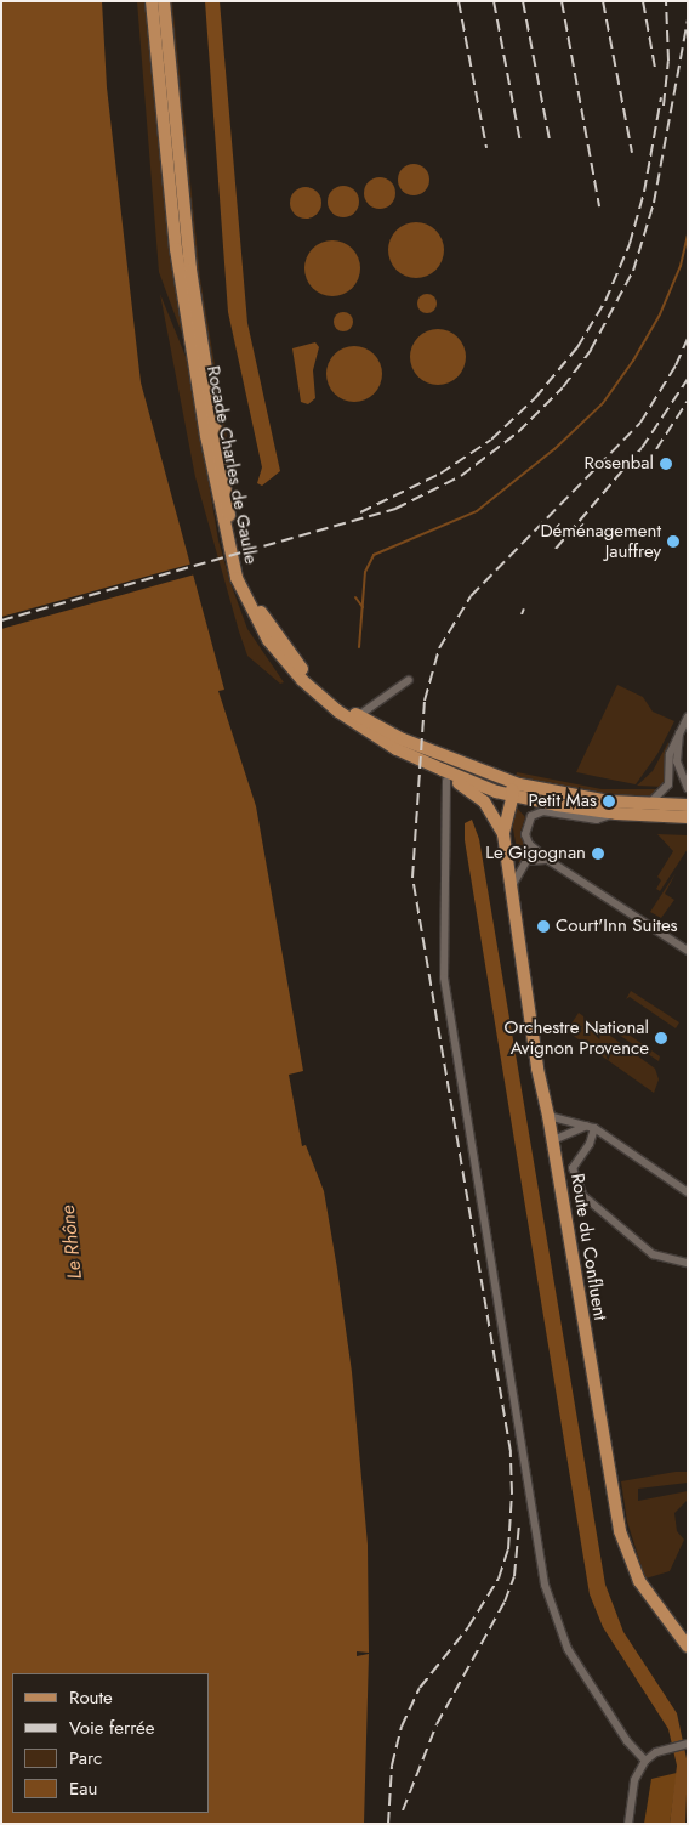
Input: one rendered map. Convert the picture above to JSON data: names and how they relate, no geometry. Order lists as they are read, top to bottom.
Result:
{
  "streets": {
    "main road": ["Rocade Charles de Gaulle", "Route du Confluent"]
  },
  "water": ["Le Rhône"],
  "places": [
    "Rosenbal",
    "Déménagement Jauffrey",
    "Petit Mas",
    "Le Gigognan",
    "Court'Inn Suites",
    "Orchestre National Avignon Provence"
  ],
  "legend": [
    "Route",
    "Voie ferrée",
    "Parc",
    "Eau"
  ]
}
